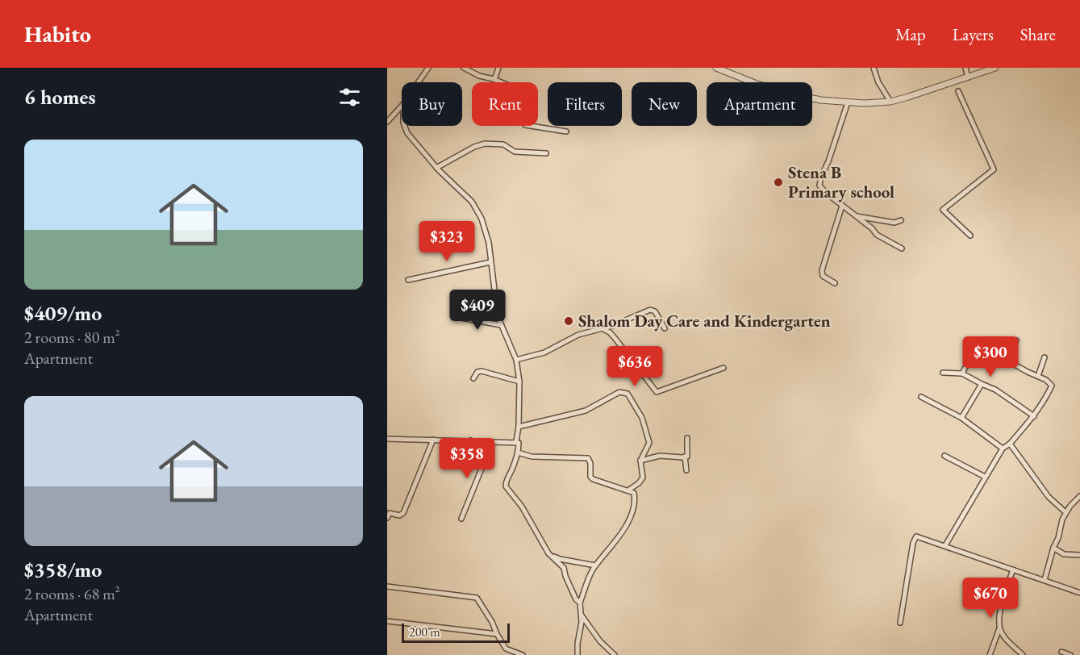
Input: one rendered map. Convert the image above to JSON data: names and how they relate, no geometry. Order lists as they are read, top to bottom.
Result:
{
  "places": ["Stena B Primary school", "Shalom Day Care and Kindergarten"],
  "scale_bar": "200 m",
  "page": {
    "header": "Habito",
    "nav": ["Map", "Layers", "Share"],
    "heading": "6 homes",
    "chip": [
      "Buy",
      "Rent",
      "Filters",
      "New",
      "Apartment"
    ],
    "list": [
      {
        "name": "$409/mo",
        "note": "2 rooms · 80 m² · Apartment"
      },
      {
        "name": "$358/mo",
        "note": "2 rooms · 68 m² · Apartment"
      }
    ],
    "price": [
      "$323",
      "$409",
      "$300",
      "$636",
      "$358",
      "$670"
    ],
    "scale": "200 m"
  }
}
